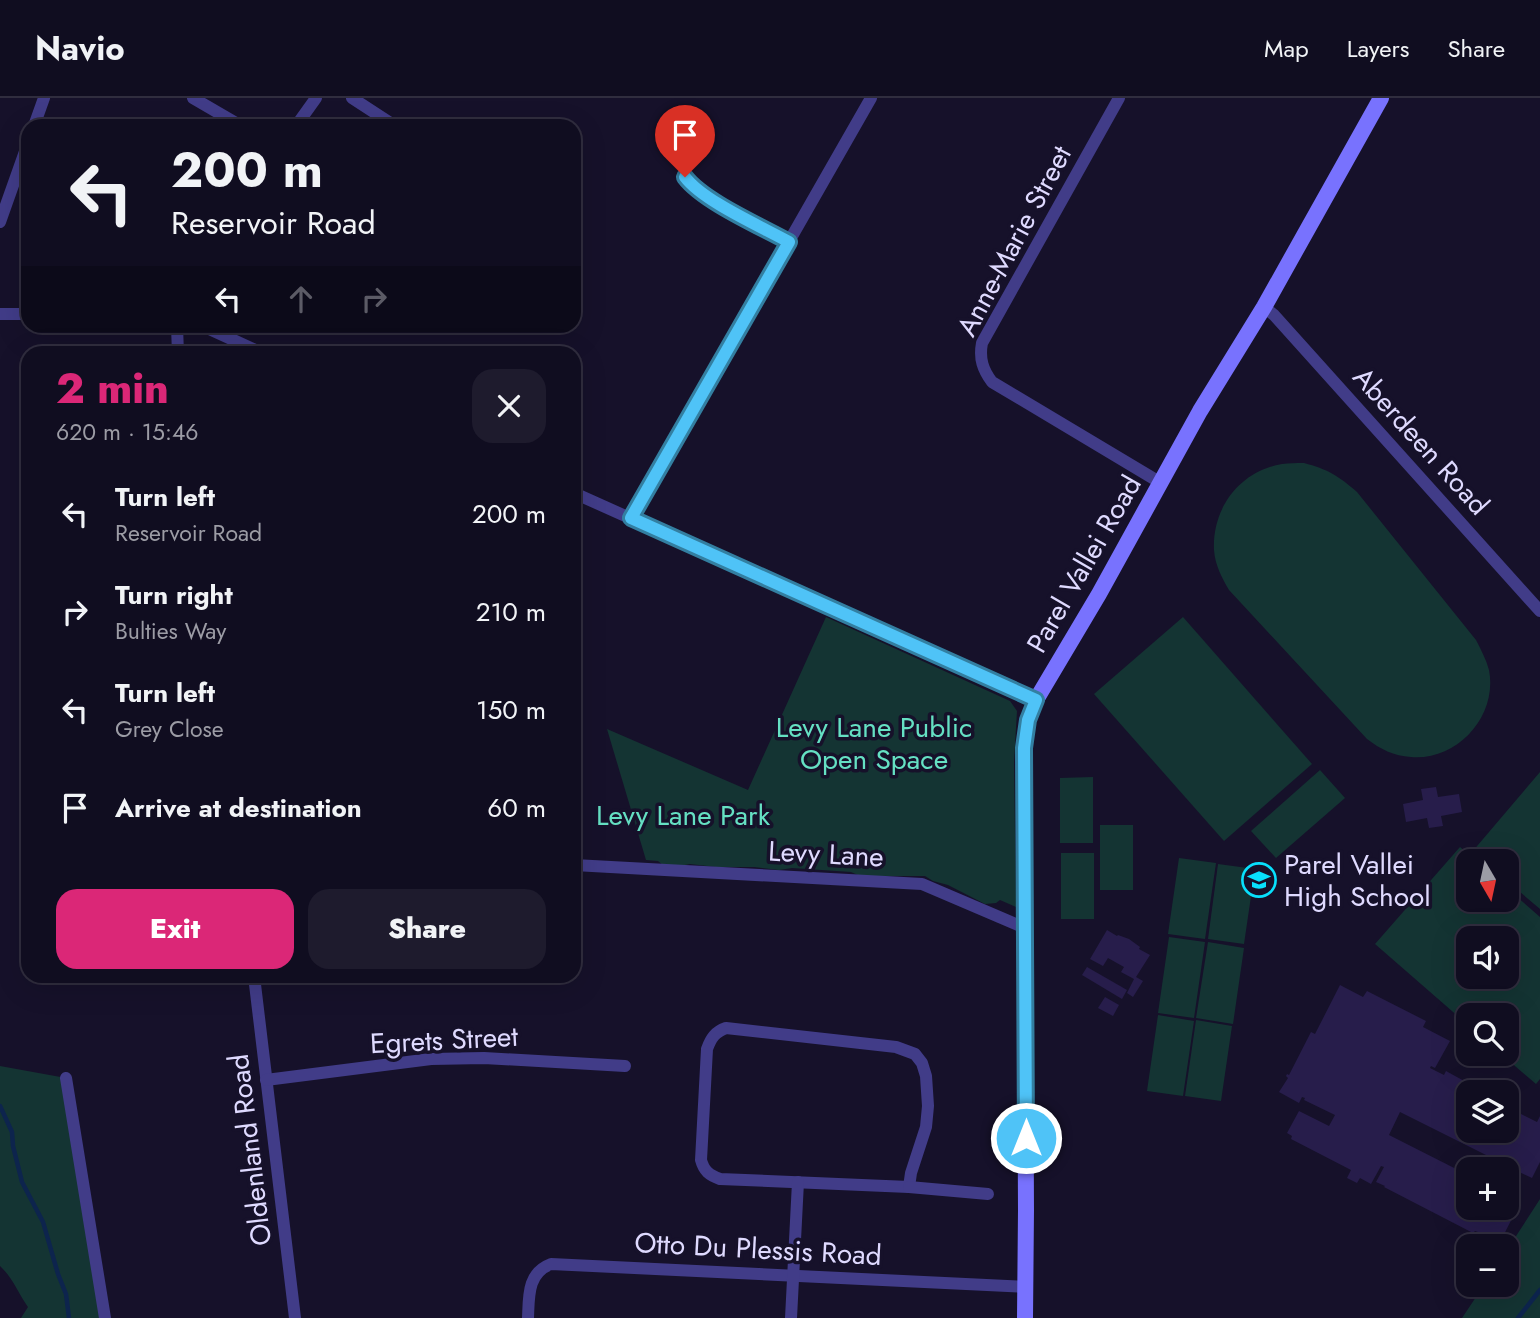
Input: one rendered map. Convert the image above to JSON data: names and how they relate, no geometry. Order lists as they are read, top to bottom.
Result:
{
  "streets": {
    "street": [
      "Anne-Marie Street",
      "Aberdeen Road",
      "Parel Vallei Road",
      "Levy Lane",
      "Egrets Street",
      "Oldenland Road",
      "Otto Du Plessis Road"
    ]
  },
  "crossings": [
    ["Anne-Marie Street", "Parel Vallei Road"],
    ["Aberdeen Road", "Parel Vallei Road"],
    ["Parel Vallei Road", "Levy Lane"],
    ["Parel Vallei Road", "Otto Du Plessis Road"],
    ["Egrets Street", "Oldenland Road"]
  ],
  "parks": ["Levy Lane Public Open Space", "Levy Lane Park"],
  "places": {
    "school or university": ["Parel Vallei High School"]
  },
  "north": "bottom",
  "page": {
    "header": "Navio",
    "nav": ["Map", "Layers", "Share"],
    "turn": ["200 m", "Reservoir Road"],
    "heading": ["2 min", "620 m · 15:46"],
    "list": [
      {
        "name": "Turn left",
        "note": "Reservoir Road",
        "value": "200 m"
      },
      {
        "name": "Turn right",
        "note": "Bulties Way",
        "value": "210 m"
      },
      {
        "name": "Turn left",
        "note": "Grey Close",
        "value": "150 m"
      },
      {
        "name": "Arrive at destination",
        "value": "60 m"
      }
    ],
    "map_buttons": ["+", "−"],
    "buttons": ["Exit", "Share"]
  }
}
